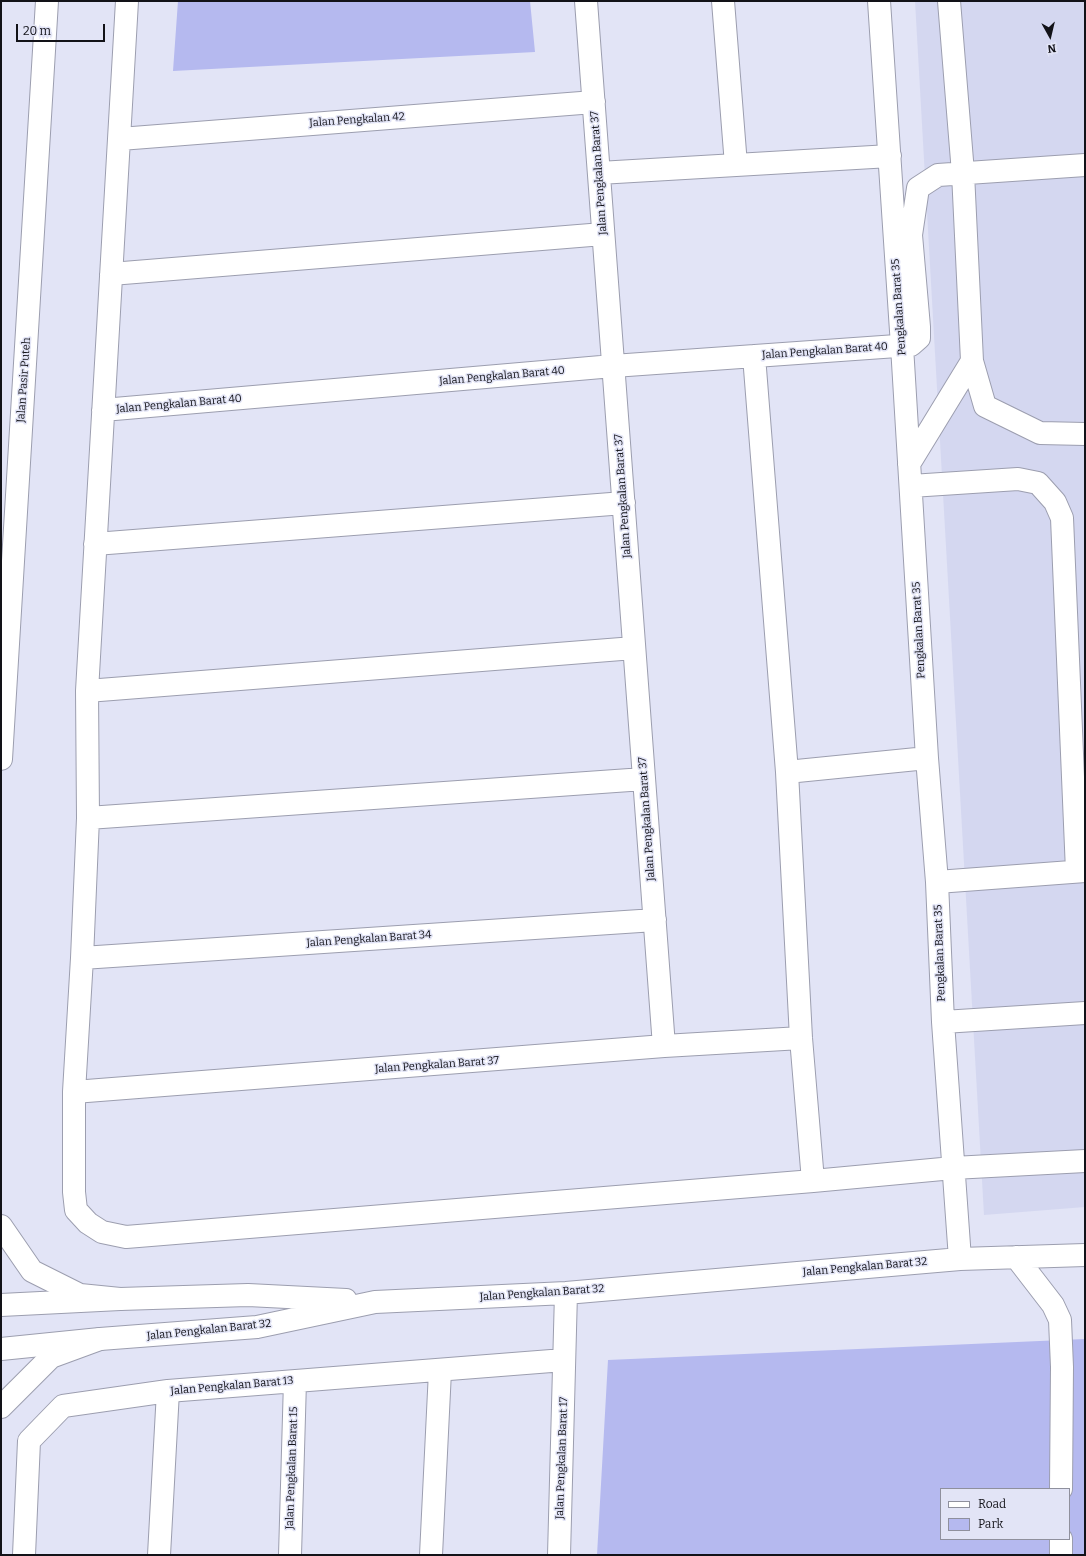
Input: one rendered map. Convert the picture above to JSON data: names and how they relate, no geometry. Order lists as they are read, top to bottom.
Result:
{
  "streets": {
    "street": [
      "Jalan Pengkalan 42",
      "Jalan Pengkalan Barat 37",
      "Pengkalan Barat 35",
      "Jalan Pengkalan Barat 40",
      "Jalan Pasir Puteh",
      "Jalan Pengkalan Barat 34",
      "Jalan Pengkalan Barat 32",
      "Jalan Pengkalan Barat 13",
      "Jalan Pengkalan Barat 17",
      "Jalan Pengkalan Barat 15"
    ]
  },
  "crossings": [
    ["Jalan Pengkalan 42", "Jalan Pengkalan Barat 37"],
    ["Jalan Pengkalan Barat 37", "Jalan Pengkalan Barat 40"],
    ["Jalan Pengkalan Barat 37", "Jalan Pengkalan Barat 34"],
    ["Pengkalan Barat 35", "Jalan Pengkalan Barat 40"],
    ["Pengkalan Barat 35", "Jalan Pengkalan Barat 32"],
    ["Jalan Pengkalan Barat 32", "Jalan Pengkalan Barat 17"],
    ["Jalan Pengkalan Barat 13", "Jalan Pengkalan Barat 17"],
    ["Jalan Pengkalan Barat 13", "Jalan Pengkalan Barat 15"]
  ],
  "legend": ["Road", "Park"],
  "scale_bar": "20 m",
  "north": "bottom"
}
